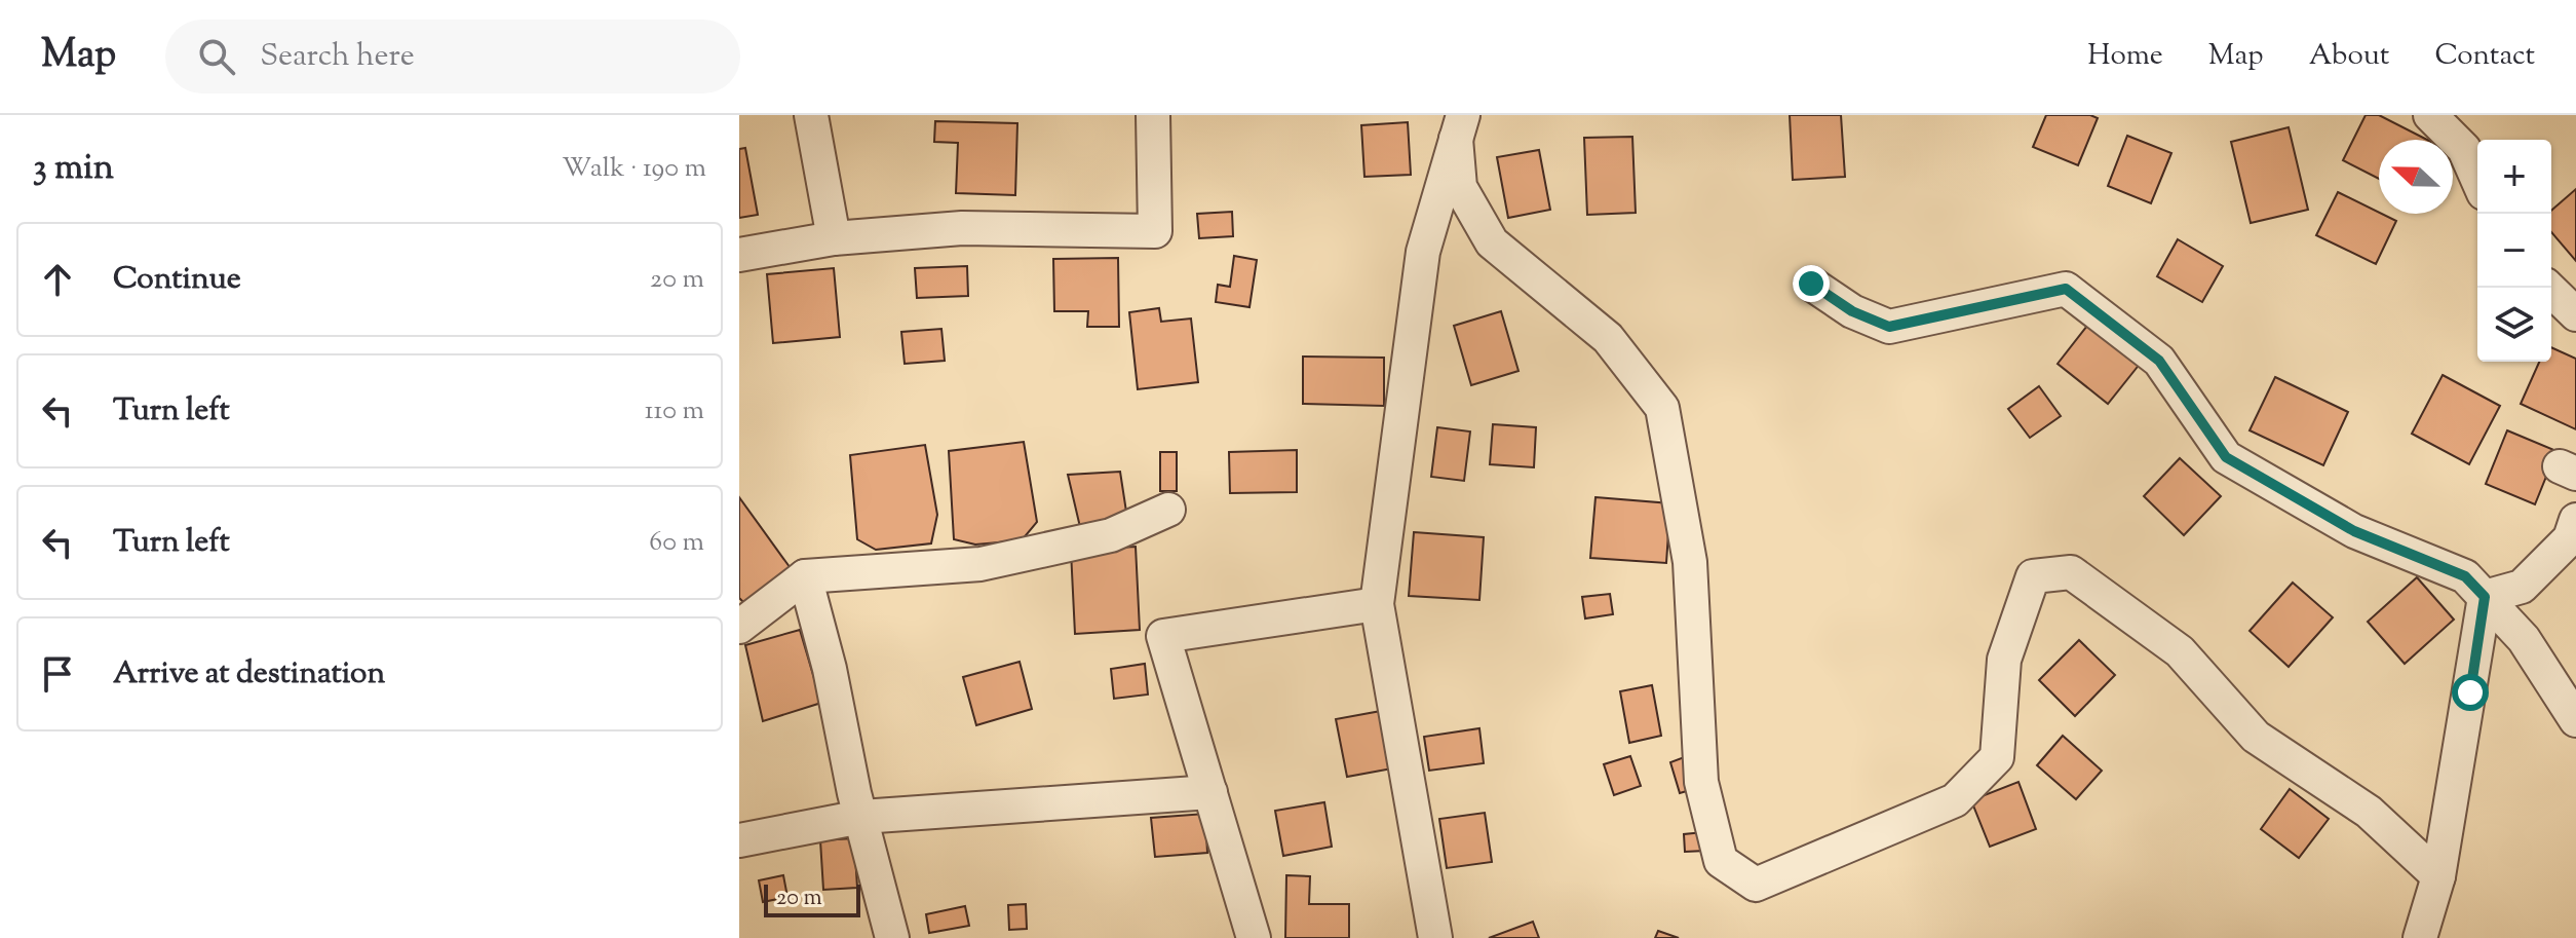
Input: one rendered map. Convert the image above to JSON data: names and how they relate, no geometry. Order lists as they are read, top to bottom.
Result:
{
  "scale_bar": "20 m",
  "north": "left",
  "page": {
    "header": "Map",
    "search": "Search here",
    "nav": [
      "Home",
      "Map",
      "About",
      "Contact"
    ],
    "heading": ["3 min", "Walk · 190 m"],
    "map_buttons": ["+", "−"],
    "list": [
      ["Continue", "20 m"],
      ["Turn left", "110 m"],
      ["Turn left", "60 m"],
      "Arrive at destination"
    ],
    "scale": "20 m"
  }
}
